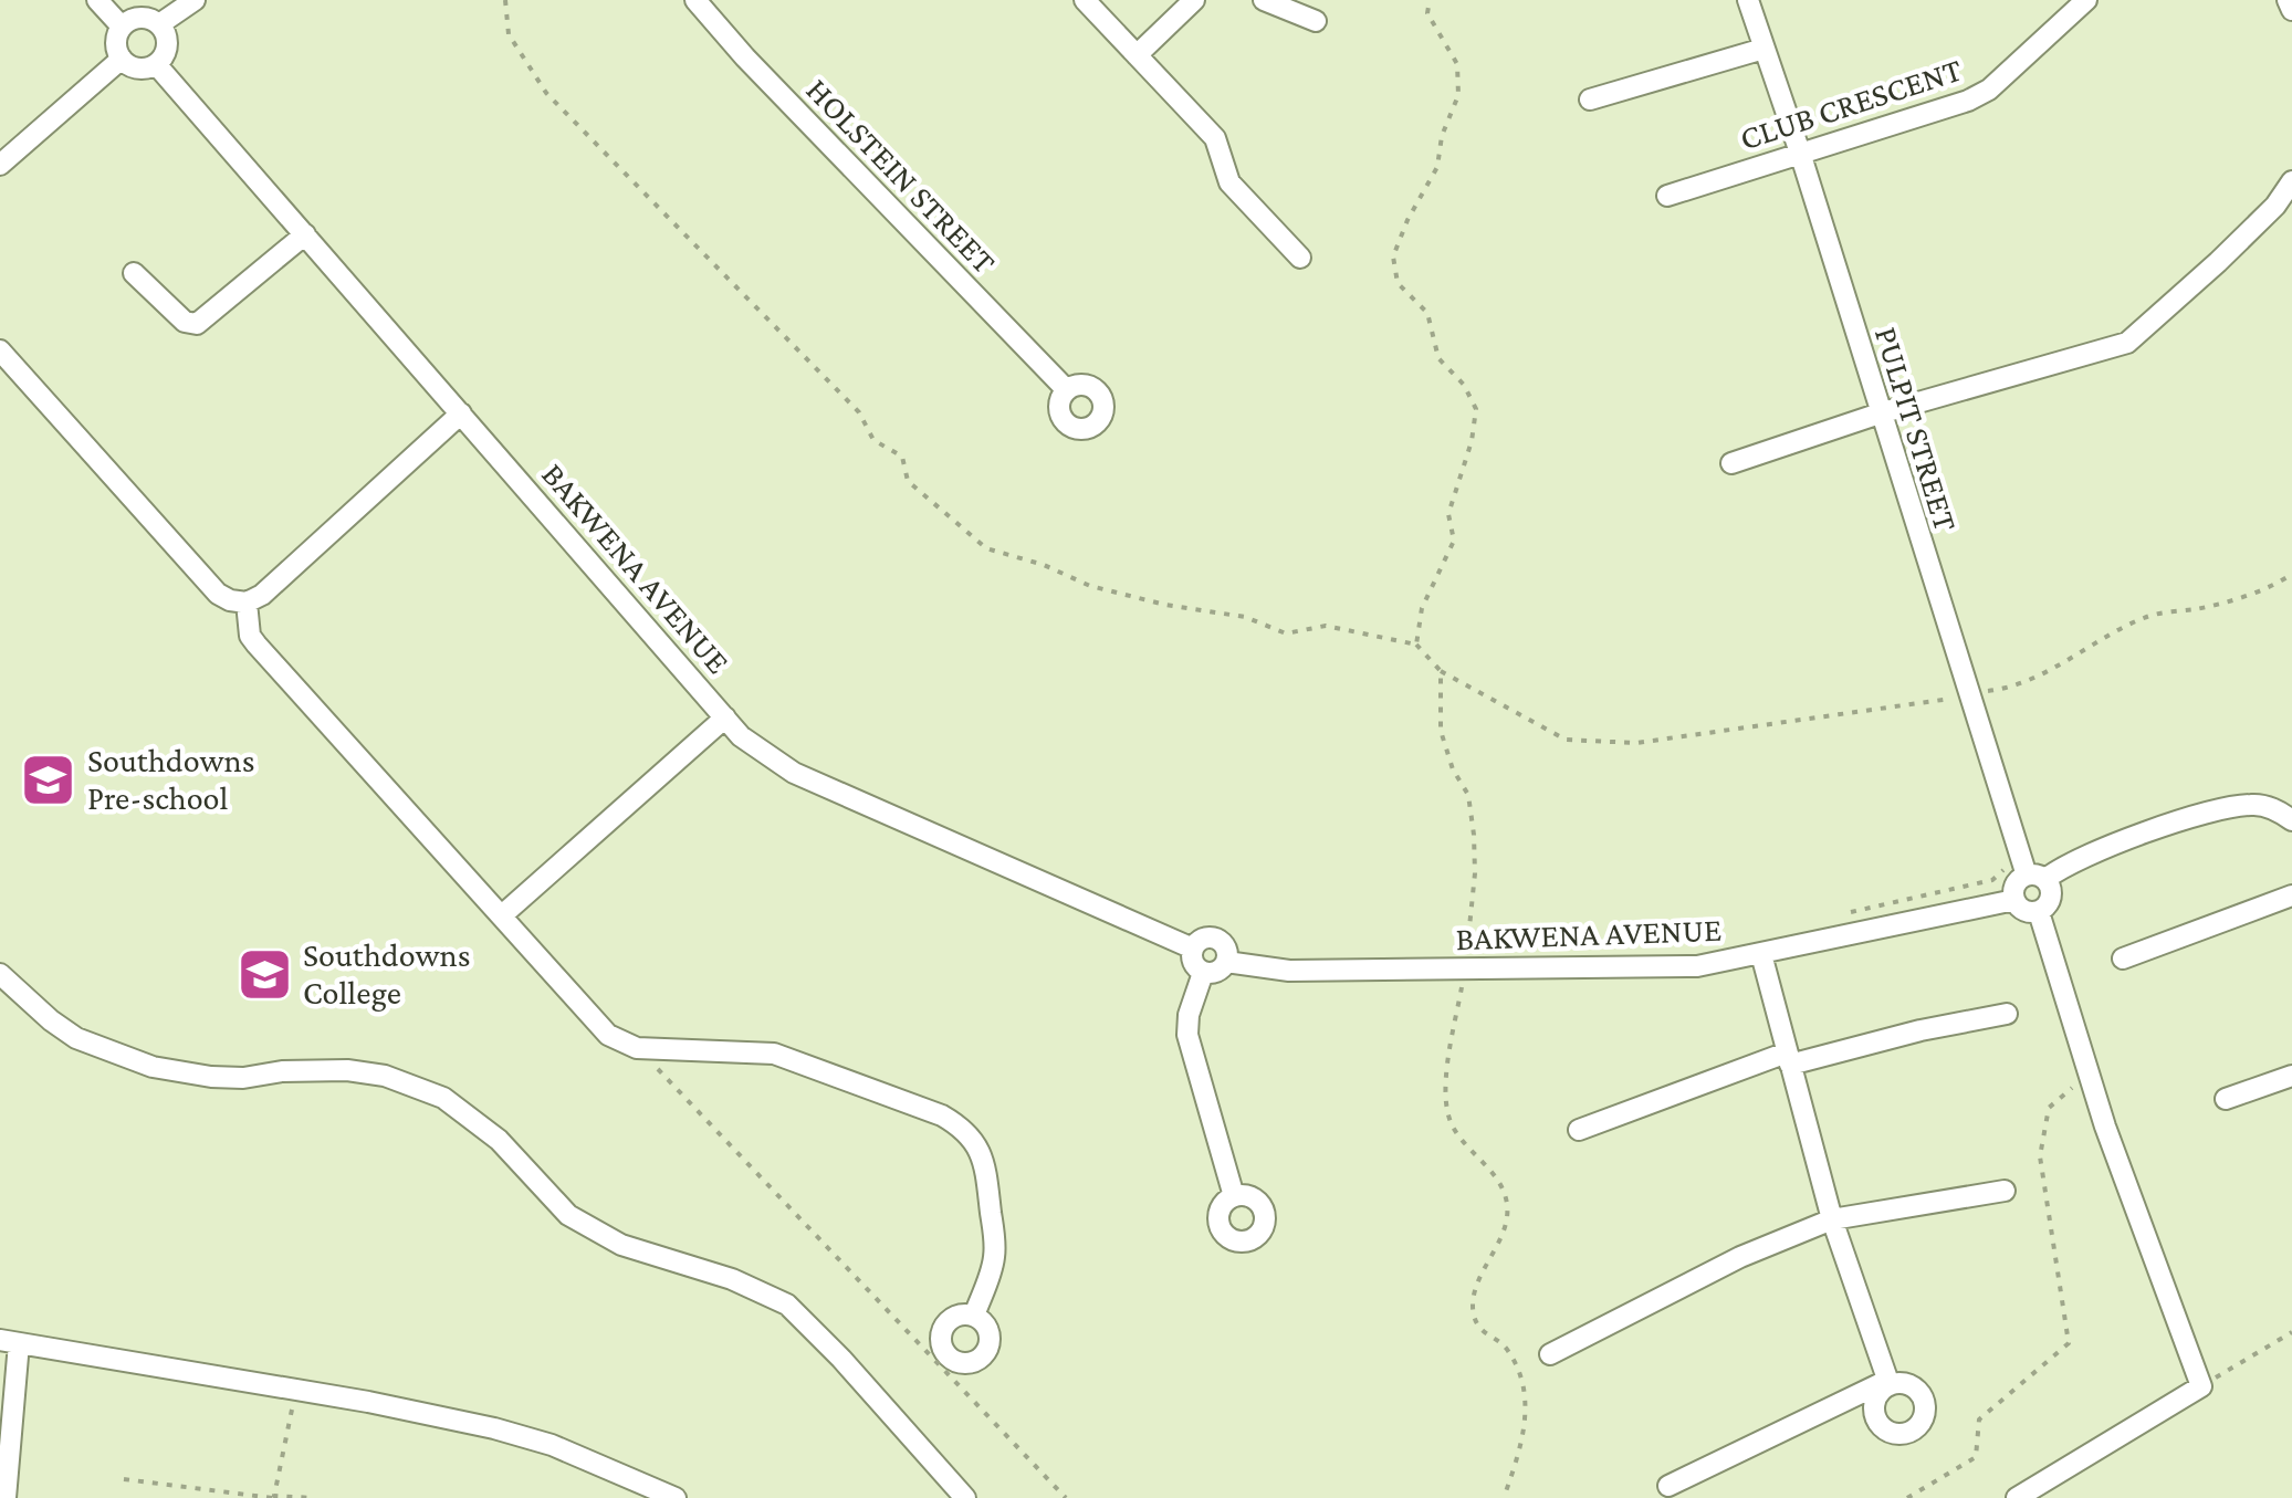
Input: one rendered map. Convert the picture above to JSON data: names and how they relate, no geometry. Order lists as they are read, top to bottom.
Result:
{
  "streets": {
    "street": [
      "CLUB CRESCENT",
      "HOLSTEIN STREET",
      "PULPIT STREET",
      "BAKWENA AVENUE"
    ]
  },
  "crossings": [
    ["CLUB CRESCENT", "PULPIT STREET"],
    ["PULPIT STREET", "BAKWENA AVENUE"]
  ],
  "places": {
    "school or university": ["Southdowns Pre-school", "Southdowns College"]
  }
}
